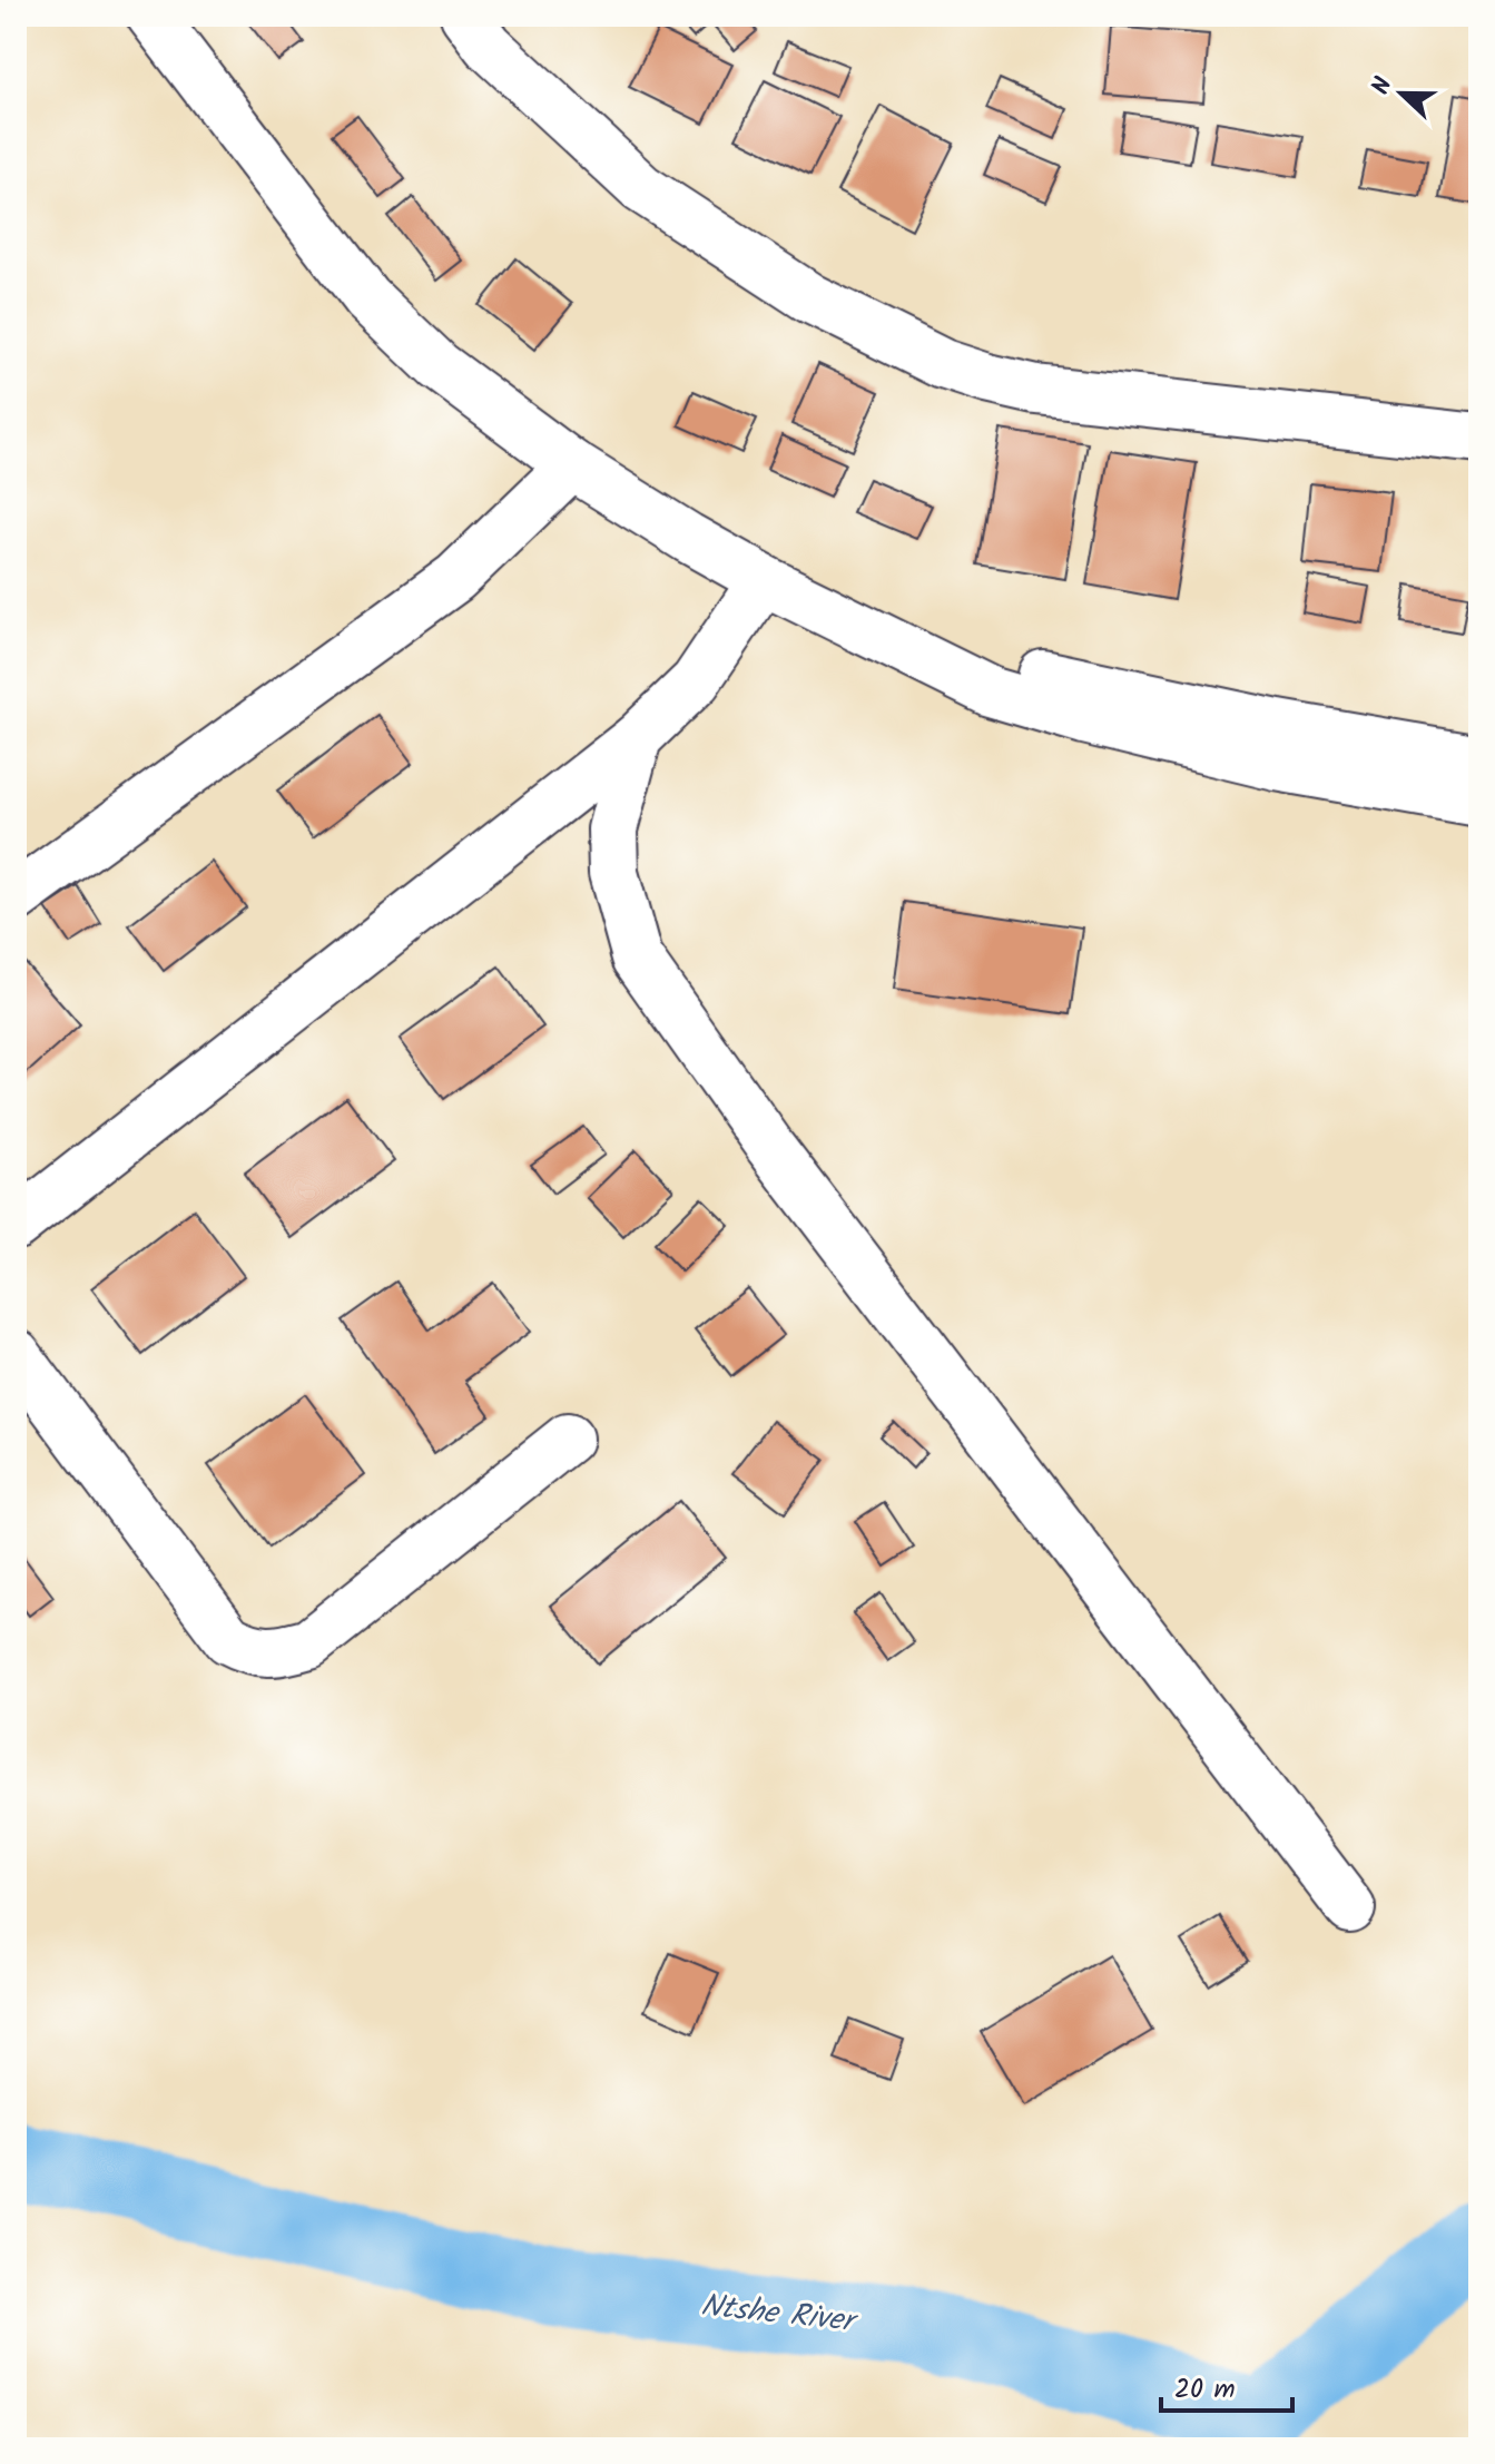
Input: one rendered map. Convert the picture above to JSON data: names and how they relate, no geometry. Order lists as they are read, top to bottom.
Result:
{
  "water": ["Ntshe River"],
  "scale_bar": "20 m",
  "north": "left"
}
